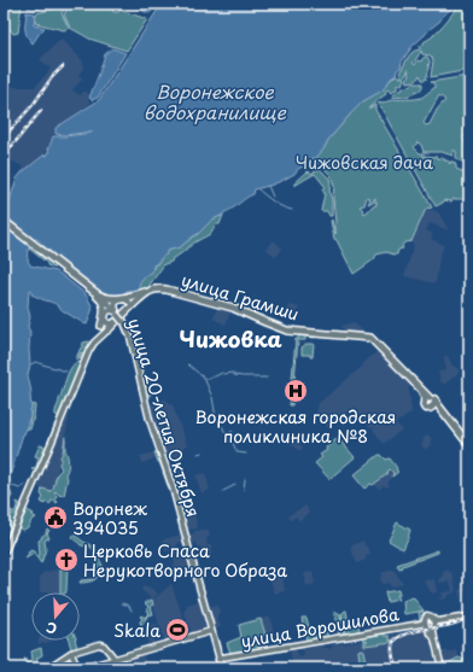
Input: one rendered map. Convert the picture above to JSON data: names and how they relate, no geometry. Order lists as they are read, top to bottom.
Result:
{
  "streets": {
    "highway": ["улица Грамши"],
    "main road": ["улица 20-летия Октября", "улица Ворошилова"]
  },
  "crossings": [
    ["улица 20-летия Октября", "улица Ворошилова"]
  ],
  "districts": ["Чижовка"],
  "water": ["Воронежское водохранилище"],
  "parks": ["Чижовская дача"],
  "places": {
    "hospital": ["Воронежская городская поликлиника №8"],
    "public building": ["Воронеж 394035"],
    "church": ["Церковь Спаса Нерукотворного Образа"],
    "sports": ["Skala"]
  },
  "north": "bottom"
}
